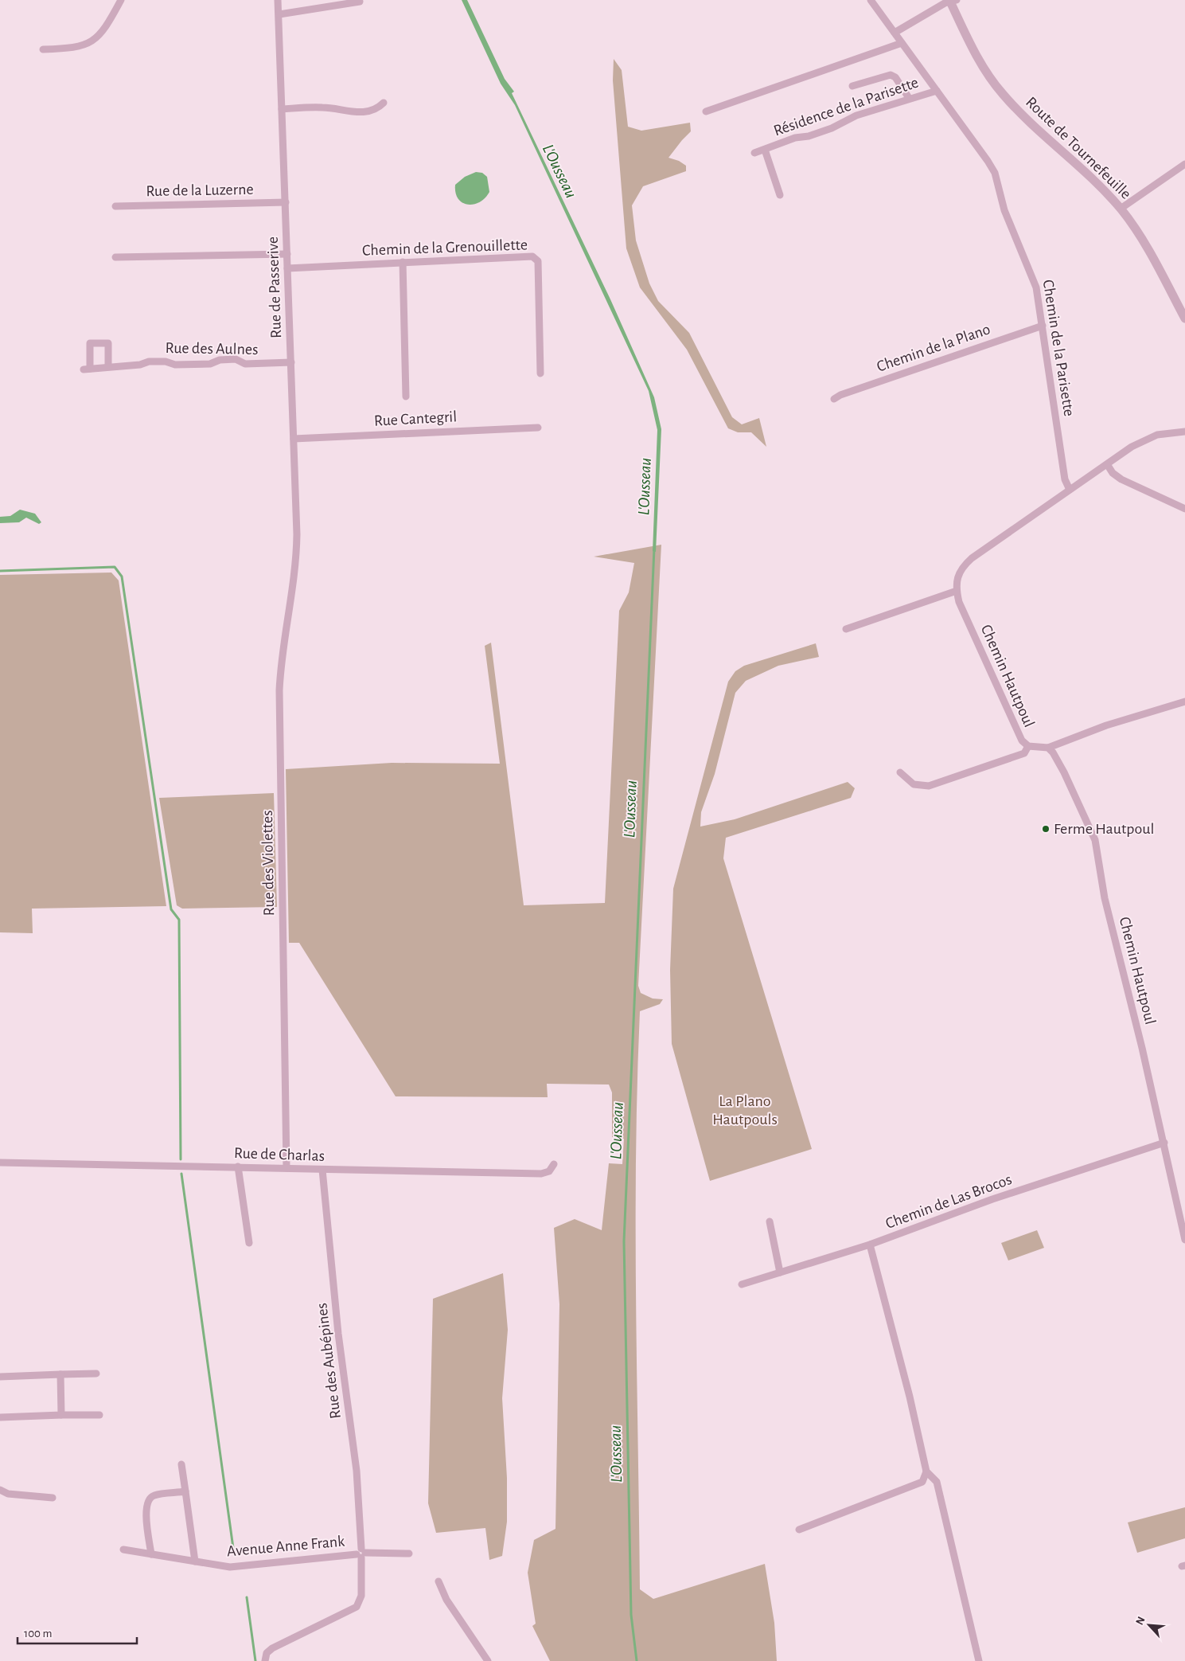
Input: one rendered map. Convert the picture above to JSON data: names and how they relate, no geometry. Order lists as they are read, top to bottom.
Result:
{
  "streets": {
    "street": [
      "Résidence de la Parisette",
      "Route de Tournefeuille",
      "Rue de la Luzerne",
      "Chemin de la Grenouillette",
      "Rue de Passerive",
      "Chemin de la Plano",
      "Chemin de la Parisette",
      "Rue des Aulnes",
      "Rue Cantegril",
      "Chemin Hautpoul",
      "Rue des Violettes",
      "Rue de Charlas",
      "Chemin de Las Brocos",
      "Rue des Aubépines",
      "Avenue Anne Frank"
    ]
  },
  "crossings": [
    ["Résidence de la Parisette", "Chemin de la Parisette"],
    ["Rue de la Luzerne", "Rue de Passerive"],
    ["Chemin de la Grenouillette", "Rue de Passerive"],
    ["Rue de Passerive", "Rue des Aulnes"],
    ["Rue de Passerive", "Rue Cantegril"],
    ["Rue de Passerive", "Rue des Violettes"],
    ["Chemin de la Plano", "Chemin de la Parisette"],
    ["Chemin de la Parisette", "Chemin Hautpoul"],
    ["Chemin Hautpoul", "Chemin de Las Brocos"],
    ["Rue des Violettes", "Rue de Charlas"],
    ["Rue de Charlas", "Rue des Aubépines"],
    ["Rue des Aubépines", "Avenue Anne Frank"]
  ],
  "water": ["L'Ousseau"],
  "parks": ["La Plano Hautpouls"],
  "places": ["Ferme Hautpoul"],
  "scale_bar": "100 m",
  "north": "top left"
}
